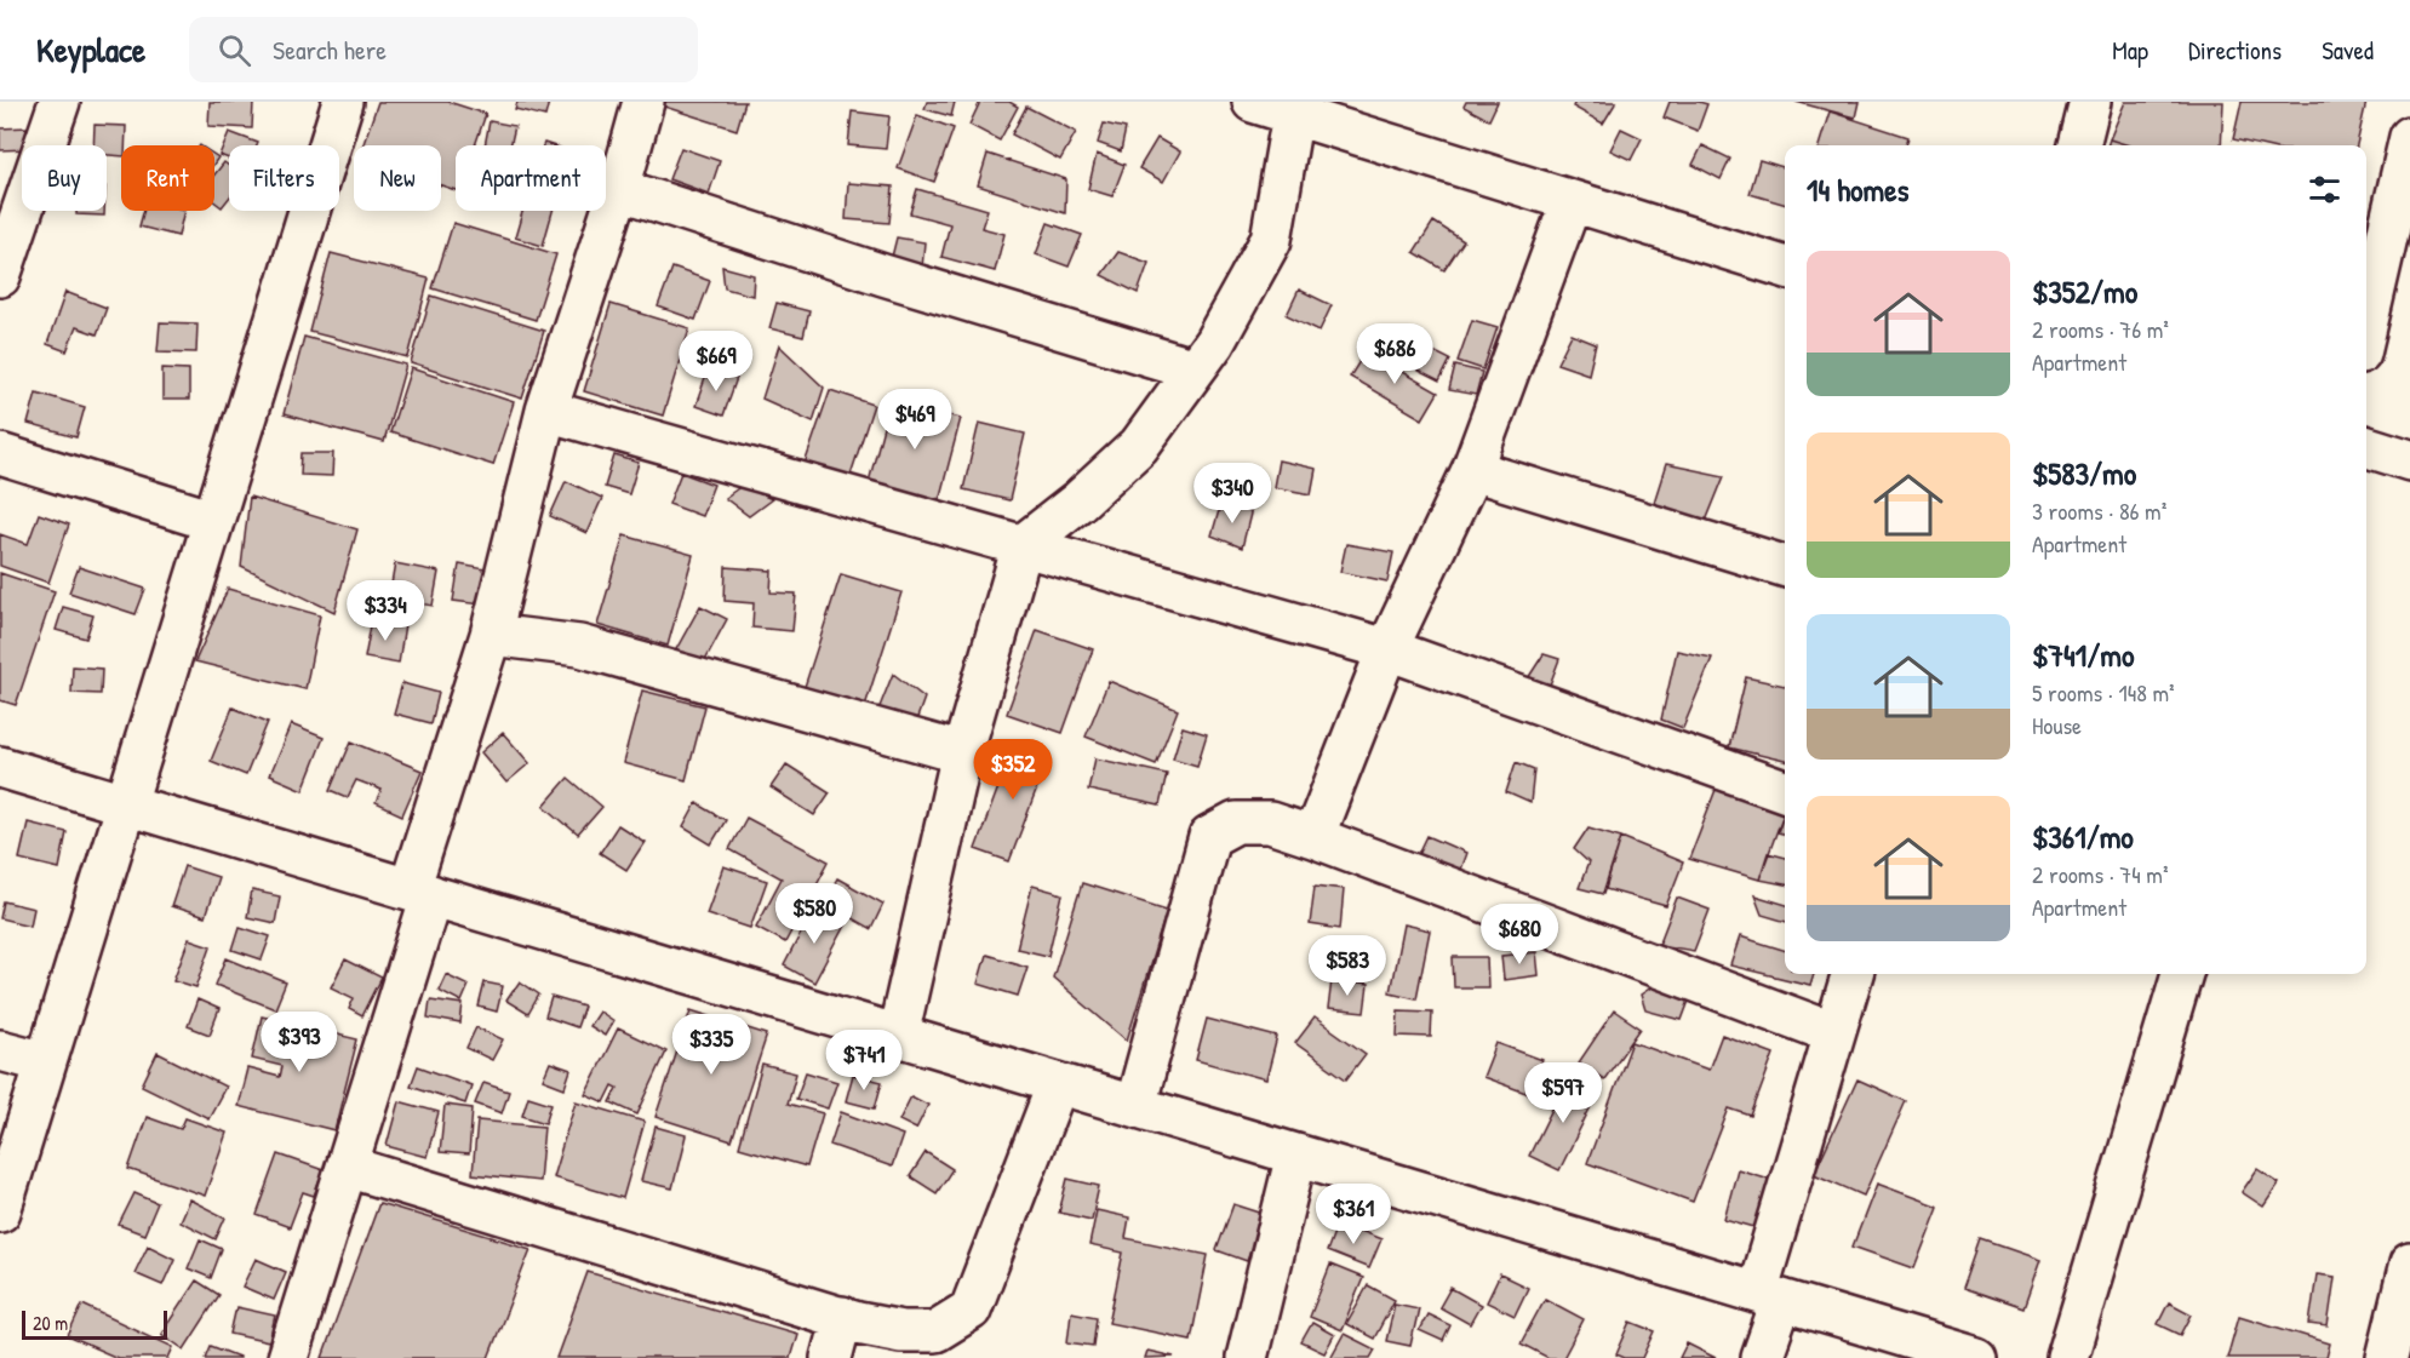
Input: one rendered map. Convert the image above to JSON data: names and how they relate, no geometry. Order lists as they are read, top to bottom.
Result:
{
  "scale_bar": "20 m",
  "page": {
    "header": "Keyplace",
    "search": "Search here",
    "nav": ["Map", "Directions", "Saved"],
    "chip": [
      "Buy",
      "Rent",
      "Filters",
      "New",
      "Apartment"
    ],
    "heading": "14 homes",
    "list": [
      {
        "name": "$352/mo",
        "note": "2 rooms · 76 m² · Apartment"
      },
      {
        "name": "$583/mo",
        "note": "3 rooms · 86 m² · Apartment"
      },
      {
        "name": "$741/mo",
        "note": "5 rooms · 148 m² · House"
      },
      {
        "name": "$361/mo",
        "note": "2 rooms · 74 m² · Apartment"
      }
    ],
    "price": [
      "$686",
      "$669",
      "$469",
      "$340",
      "$334",
      "$352",
      "$580",
      "$680",
      "$583",
      "$393",
      "$335",
      "$741",
      "$597",
      "$361"
    ],
    "scale": "20 m"
  }
}
